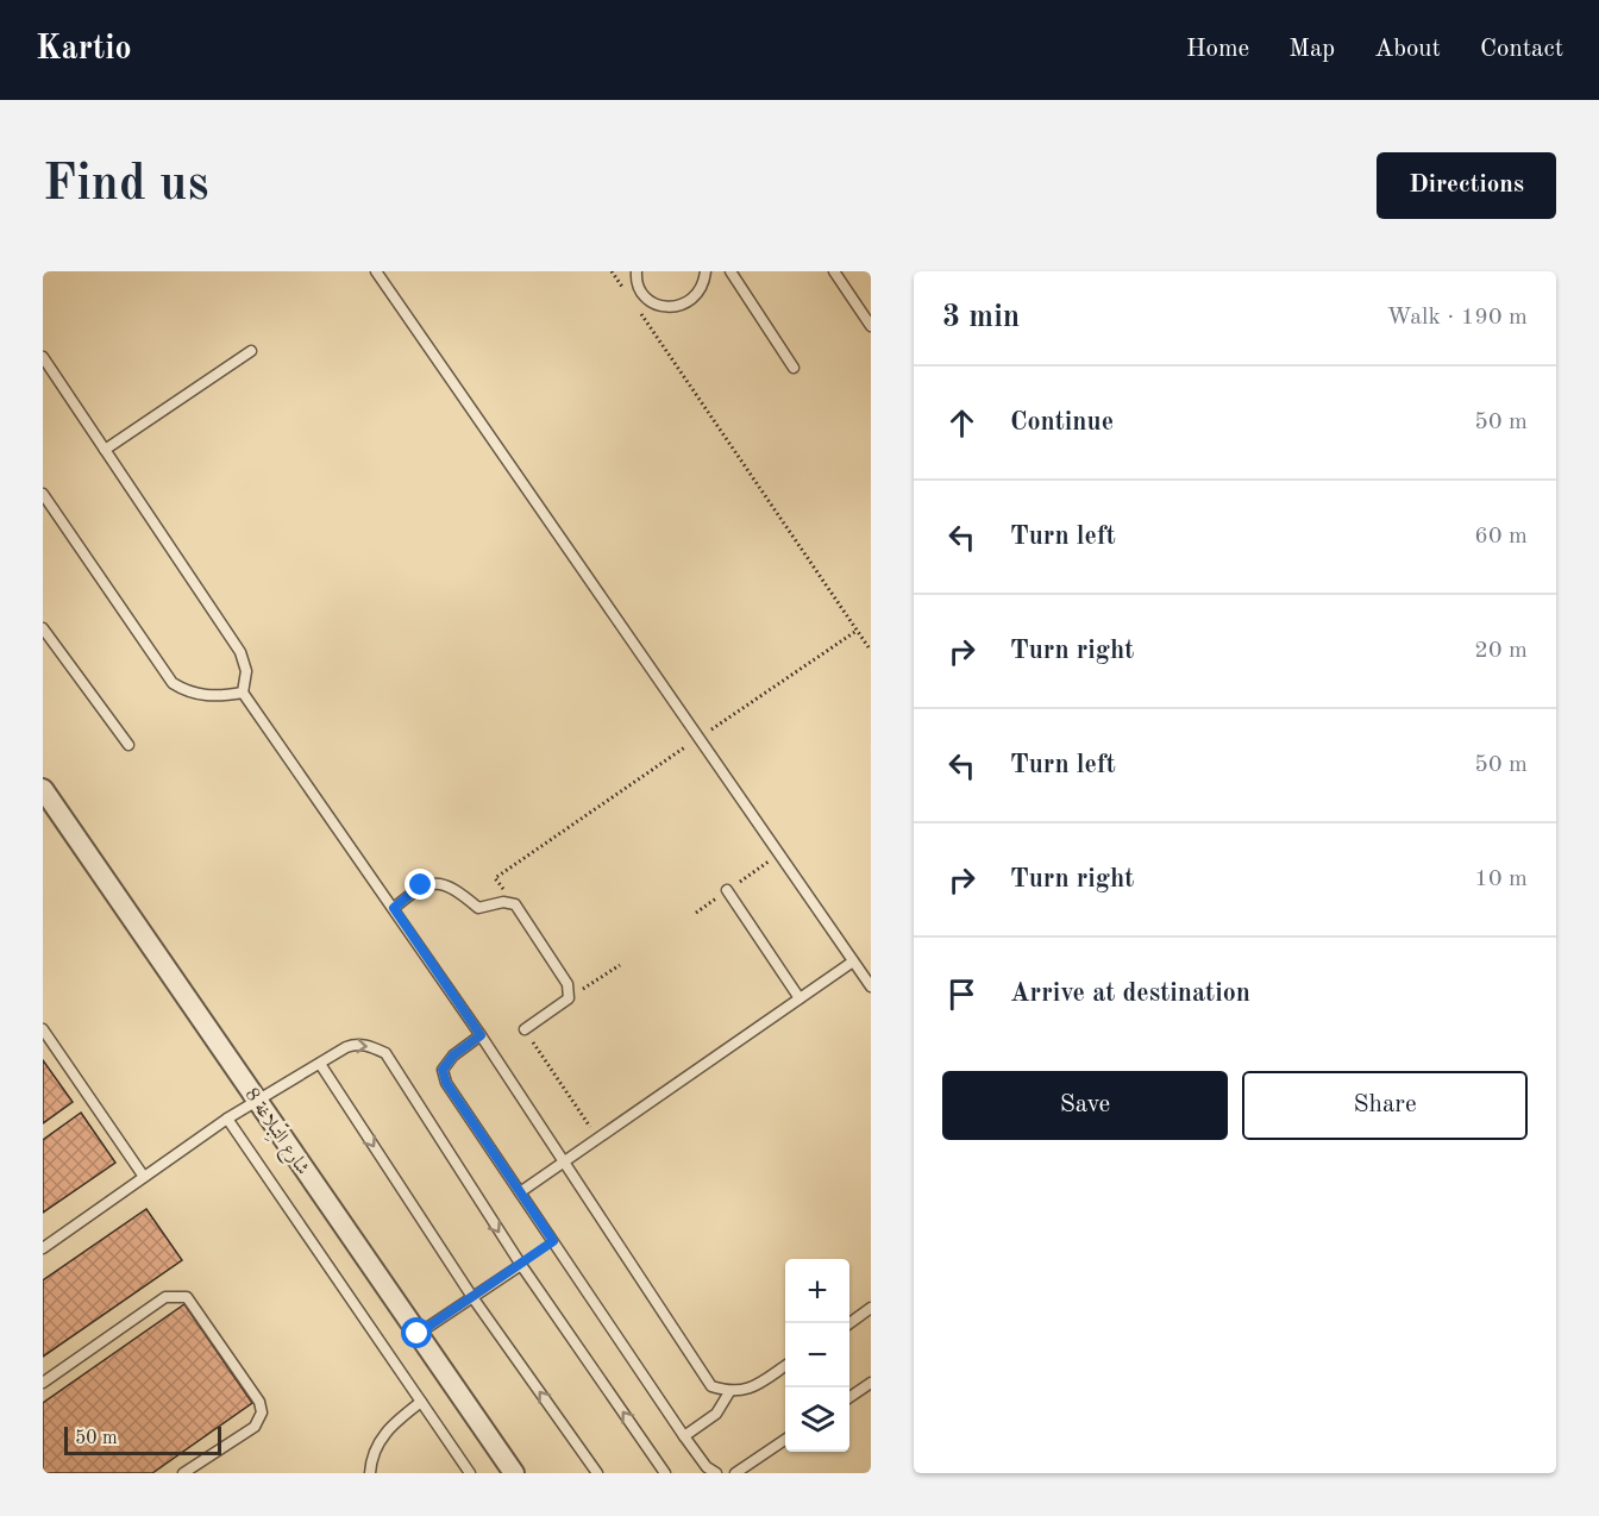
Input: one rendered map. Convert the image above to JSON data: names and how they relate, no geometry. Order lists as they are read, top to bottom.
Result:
{
  "streets": {
    "street": ["شارع التِّبلاغة 8"]
  },
  "scale_bar": "50 m",
  "page": {
    "header": "Kartio",
    "nav": [
      "Home",
      "Map",
      "About",
      "Contact"
    ],
    "buttons": [
      "Directions",
      ["Save", "Share"]
    ],
    "title": "Find us",
    "heading": ["3 min", "Walk · 190 m"],
    "list": [
      ["Continue", "50 m"],
      ["Turn left", "60 m"],
      ["Turn right", "20 m"],
      ["Turn left", "50 m"],
      ["Turn right", "10 m"],
      "Arrive at destination"
    ],
    "map_buttons": ["+", "−"],
    "scale": "50 m"
  }
}
